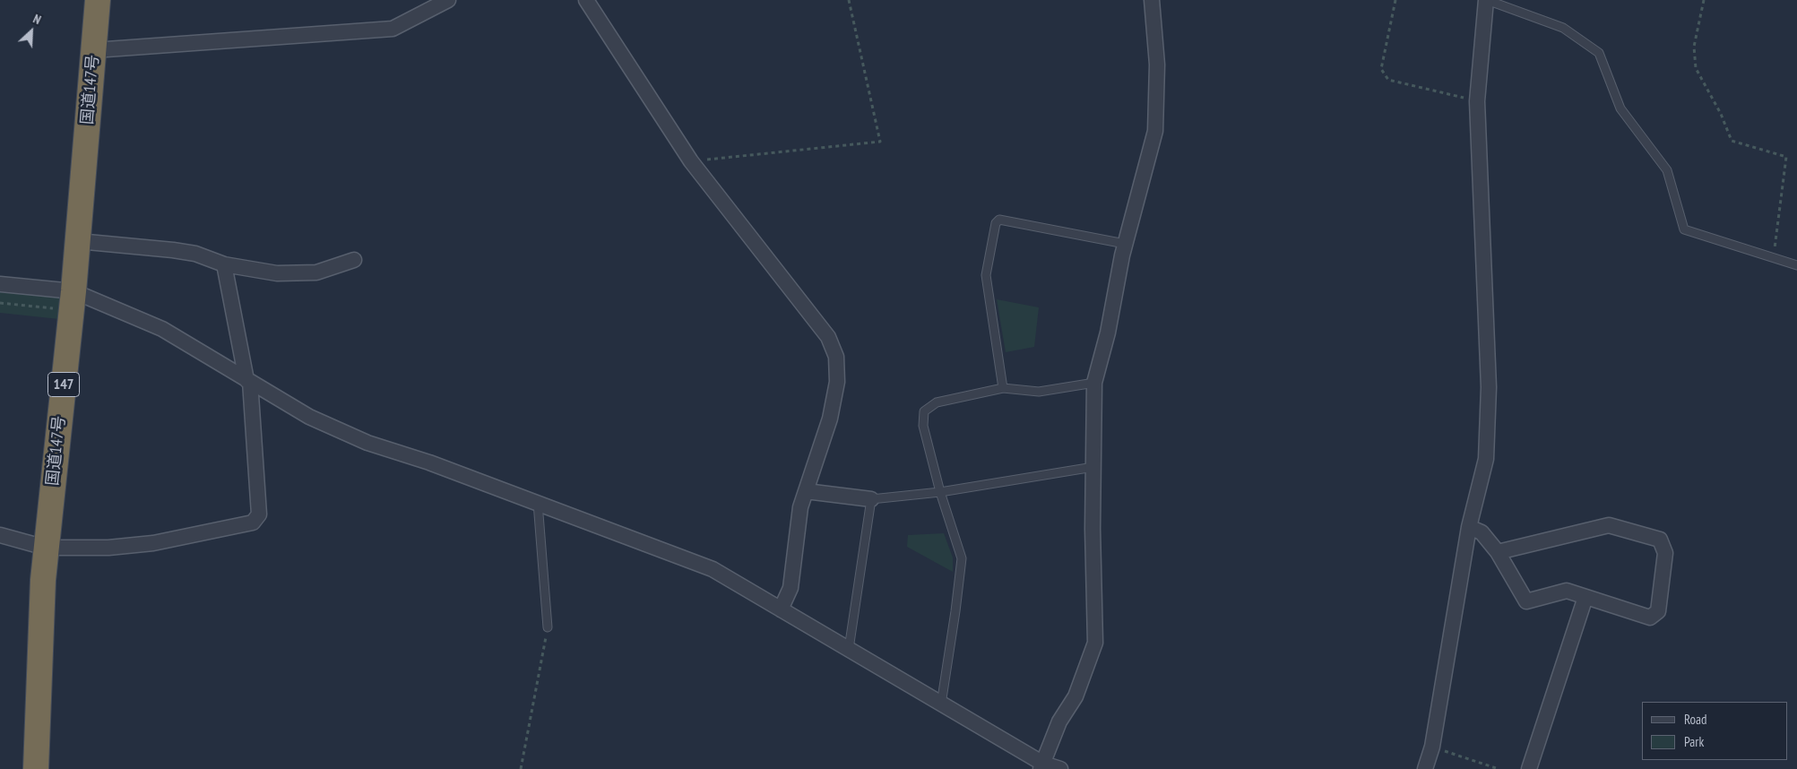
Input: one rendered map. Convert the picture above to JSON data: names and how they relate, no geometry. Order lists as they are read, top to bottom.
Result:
{
  "streets": {
    "highway": ["国道147号", "147"]
  },
  "legend": ["Road", "Park"],
  "north": "top right"
}
